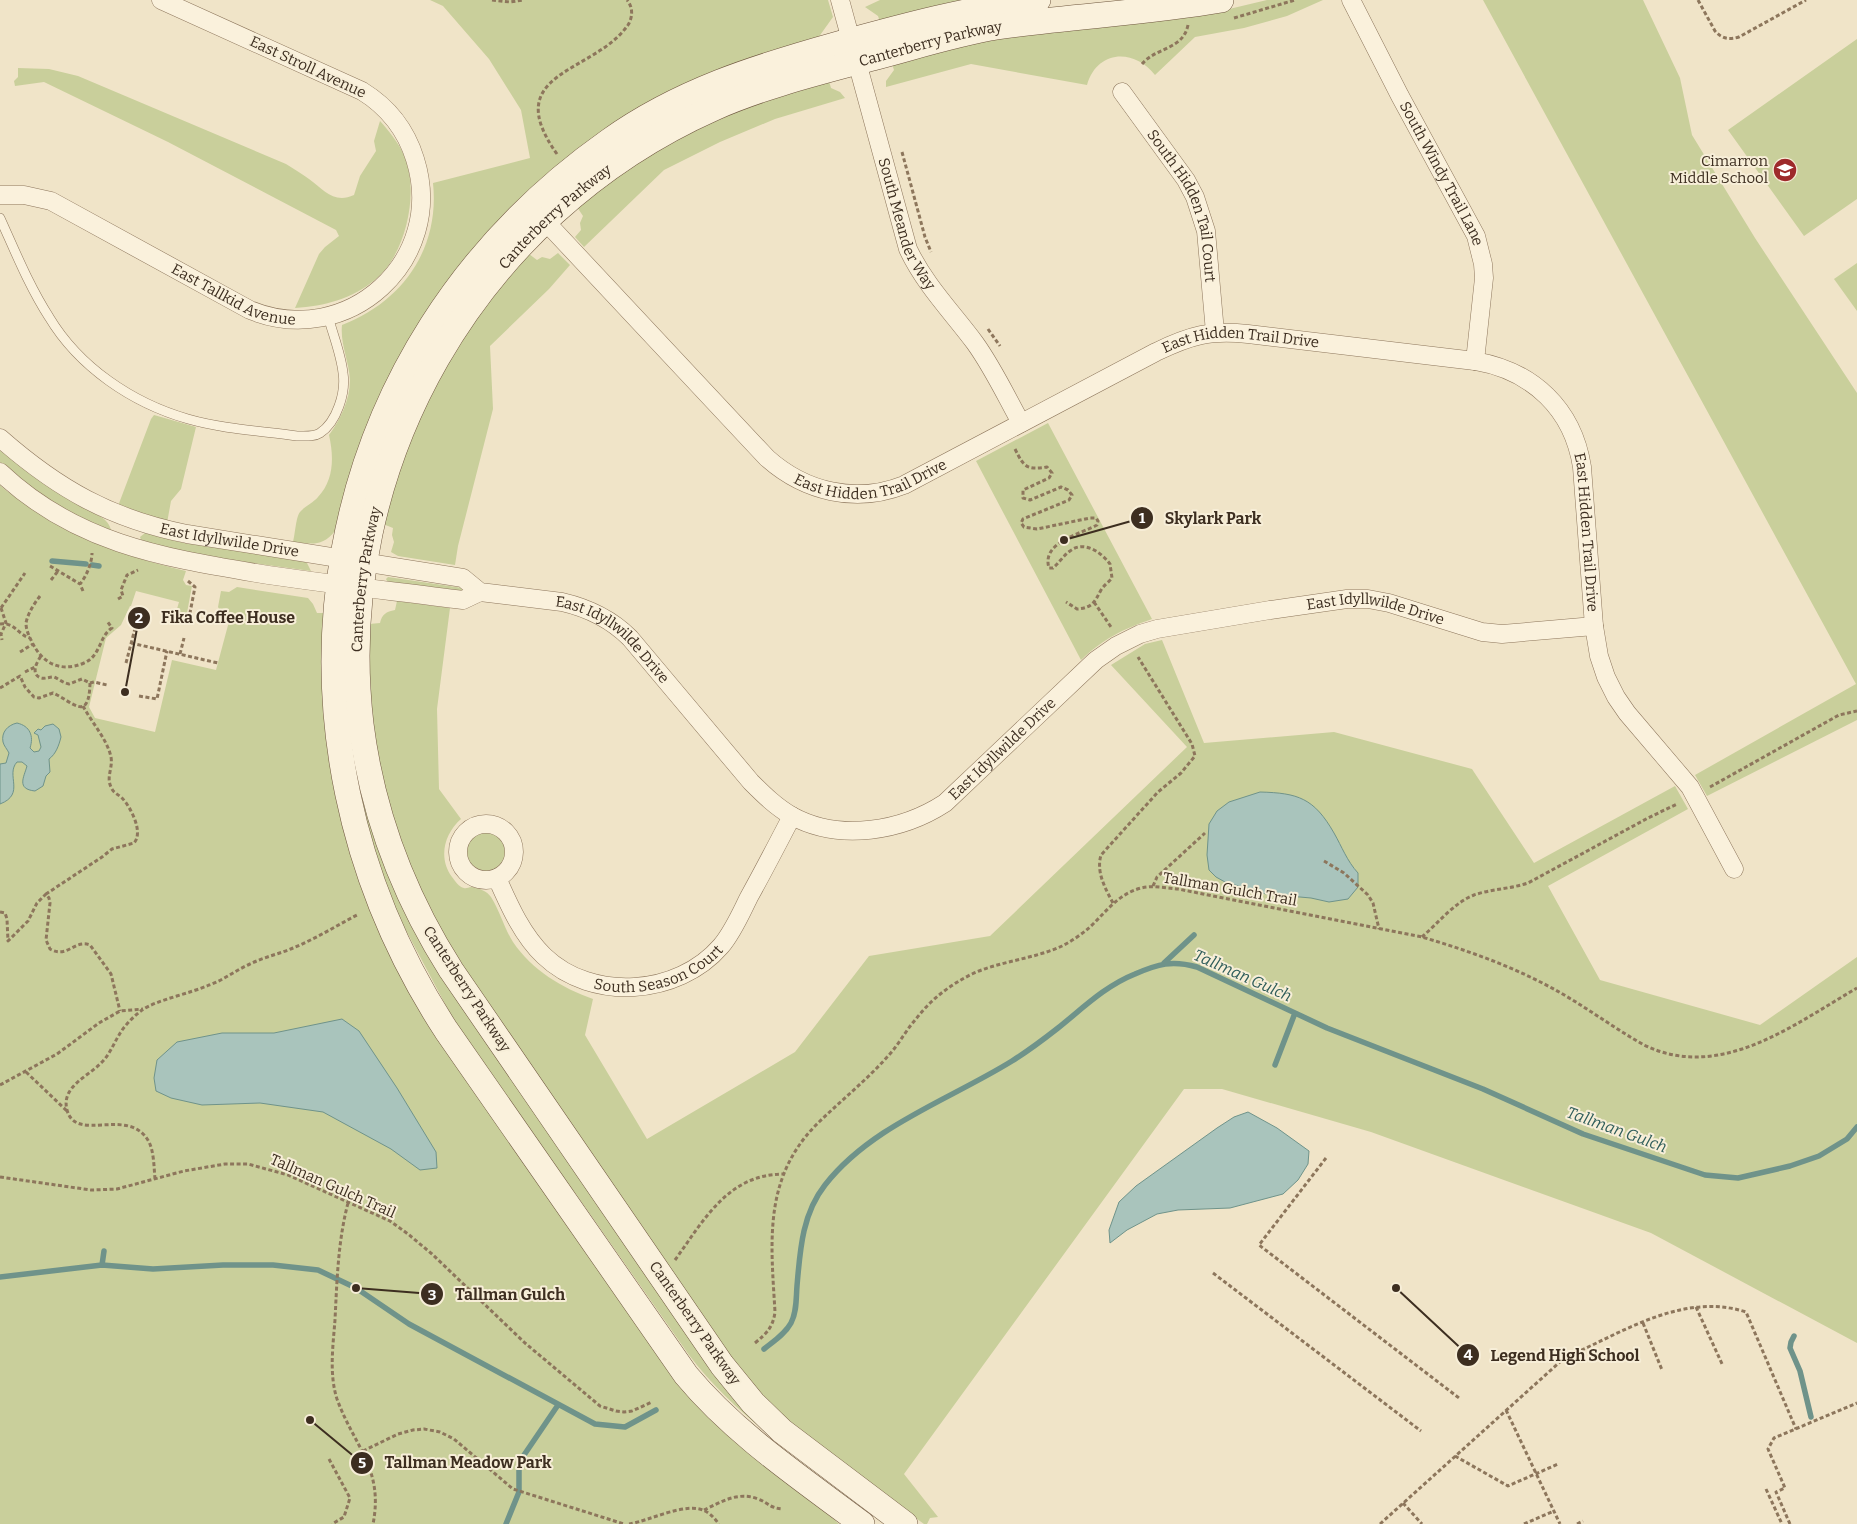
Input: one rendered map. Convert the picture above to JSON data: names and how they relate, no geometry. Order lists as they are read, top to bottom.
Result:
{
  "streets": {
    "street": [
      "Canterberry Parkway",
      "East Stroll Avenue",
      "South Windy Trail Lane",
      "South Hidden Tail Court",
      "South Meander Way",
      "East Tallkid Avenue",
      "East Hidden Trail Drive",
      "East Idyllwilde Drive",
      "South Season Court"
    ],
    "path": ["Tallman Gulch Trail"]
  },
  "crossings": [
    ["Canterberry Parkway", "South Meander Way"],
    ["Canterberry Parkway", "East Hidden Trail Drive"],
    ["Canterberry Parkway", "East Idyllwilde Drive"],
    ["East Stroll Avenue", "East Tallkid Avenue"],
    ["South Windy Trail Lane", "East Hidden Trail Drive"],
    ["South Hidden Tail Court", "East Hidden Trail Drive"],
    ["South Meander Way", "East Hidden Trail Drive"],
    ["East Hidden Trail Drive", "East Idyllwilde Drive"],
    ["East Idyllwilde Drive", "South Season Court"]
  ],
  "water": ["Tallman Gulch"],
  "places": {
    "school or university": ["Cimarron Middle School"],
    "other": [
      "Skylark Park",
      "Fika Coffee House",
      "Tallman Gulch",
      "Legend High School",
      "Tallman Meadow Park"
    ]
  }
}
